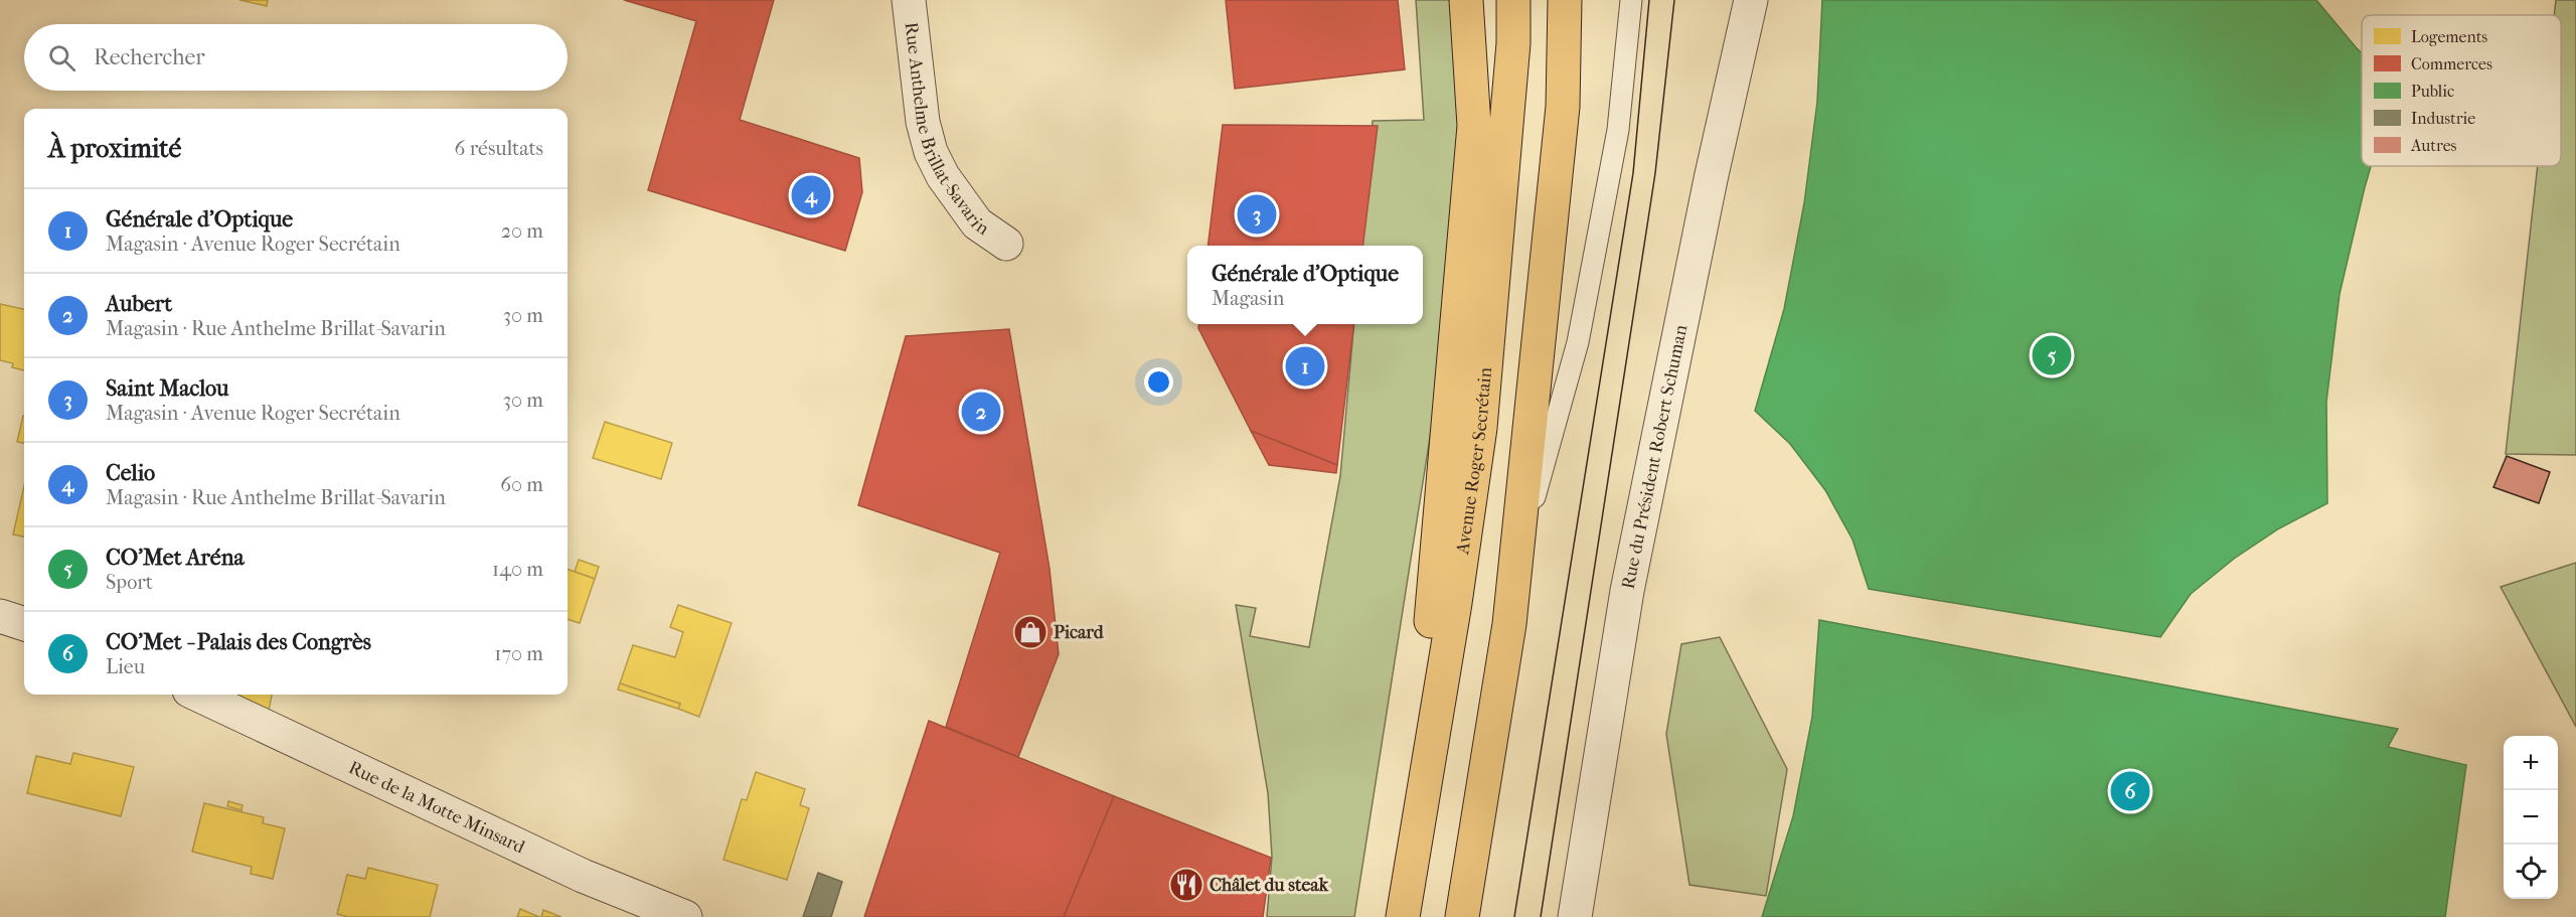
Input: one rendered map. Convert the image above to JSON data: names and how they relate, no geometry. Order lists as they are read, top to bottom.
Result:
{
  "streets": {
    "main road": ["Avenue Roger Secrétain"],
    "street": ["Rue Anthelme Brillat-Savarin", "Rue du Président Robert Schuman", "Rue de la Motte Minsard"]
  },
  "places": {
    "shop": ["Picard"],
    "restaurant": ["Châlet du steak"]
  },
  "legend": [
    "Logements",
    "Commerces",
    "Public",
    "Industrie",
    "Autres"
  ],
  "page": {
    "search": "Rechercher",
    "heading": ["À proximité", "6 résultats"],
    "pins": [
      "4",
      "3",
      "5",
      "1",
      "2",
      "6"
    ],
    "list": [
      {
        "mark": "1",
        "name": "Générale d'Optique",
        "note": "Magasin · Avenue Roger Secrétain",
        "value": "20 m"
      },
      {
        "mark": "2",
        "name": "Aubert",
        "note": "Magasin · Rue Anthelme Brillat-Savarin",
        "value": "30 m"
      },
      {
        "mark": "3",
        "name": "Saint Maclou",
        "note": "Magasin · Avenue Roger Secrétain",
        "value": "30 m"
      },
      {
        "mark": "4",
        "name": "Celio",
        "note": "Magasin · Rue Anthelme Brillat-Savarin",
        "value": "60 m"
      },
      {
        "mark": "5",
        "name": "CO'Met Aréna",
        "note": "Sport",
        "value": "140 m"
      },
      {
        "mark": "6",
        "name": "CO'Met - Palais des Congrès",
        "note": "Lieu",
        "value": "170 m"
      }
    ],
    "popup": ["Générale d'Optique", "Magasin"],
    "map_buttons": ["+", "−"]
  }
}
